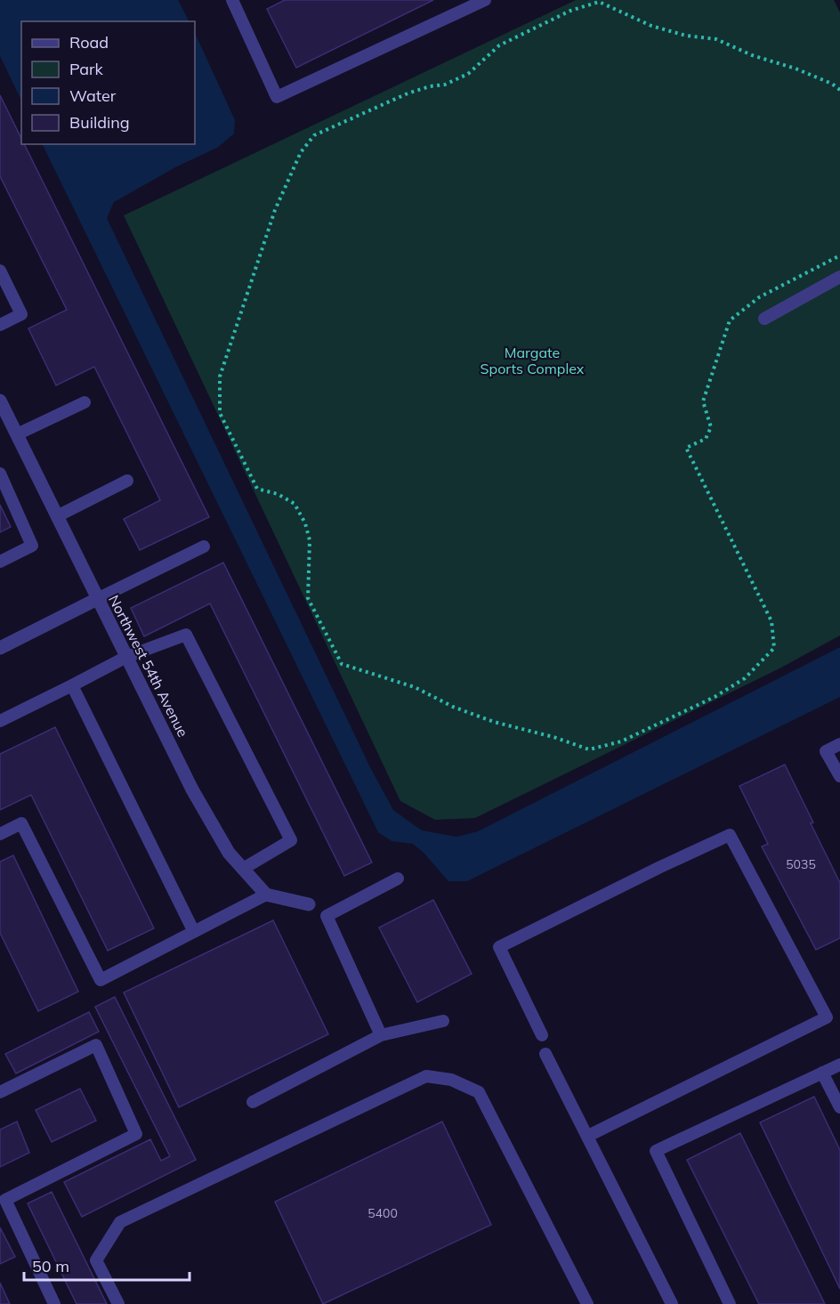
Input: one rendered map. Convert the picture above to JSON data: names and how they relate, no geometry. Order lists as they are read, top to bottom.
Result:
{
  "streets": {
    "street": ["Northwest 54th Avenue"]
  },
  "parks": ["Margate Sports Complex"],
  "house_numbers": ["5035", "5400"],
  "legend": [
    "Road",
    "Park",
    "Water",
    "Building"
  ],
  "scale_bar": "50 m"
}
